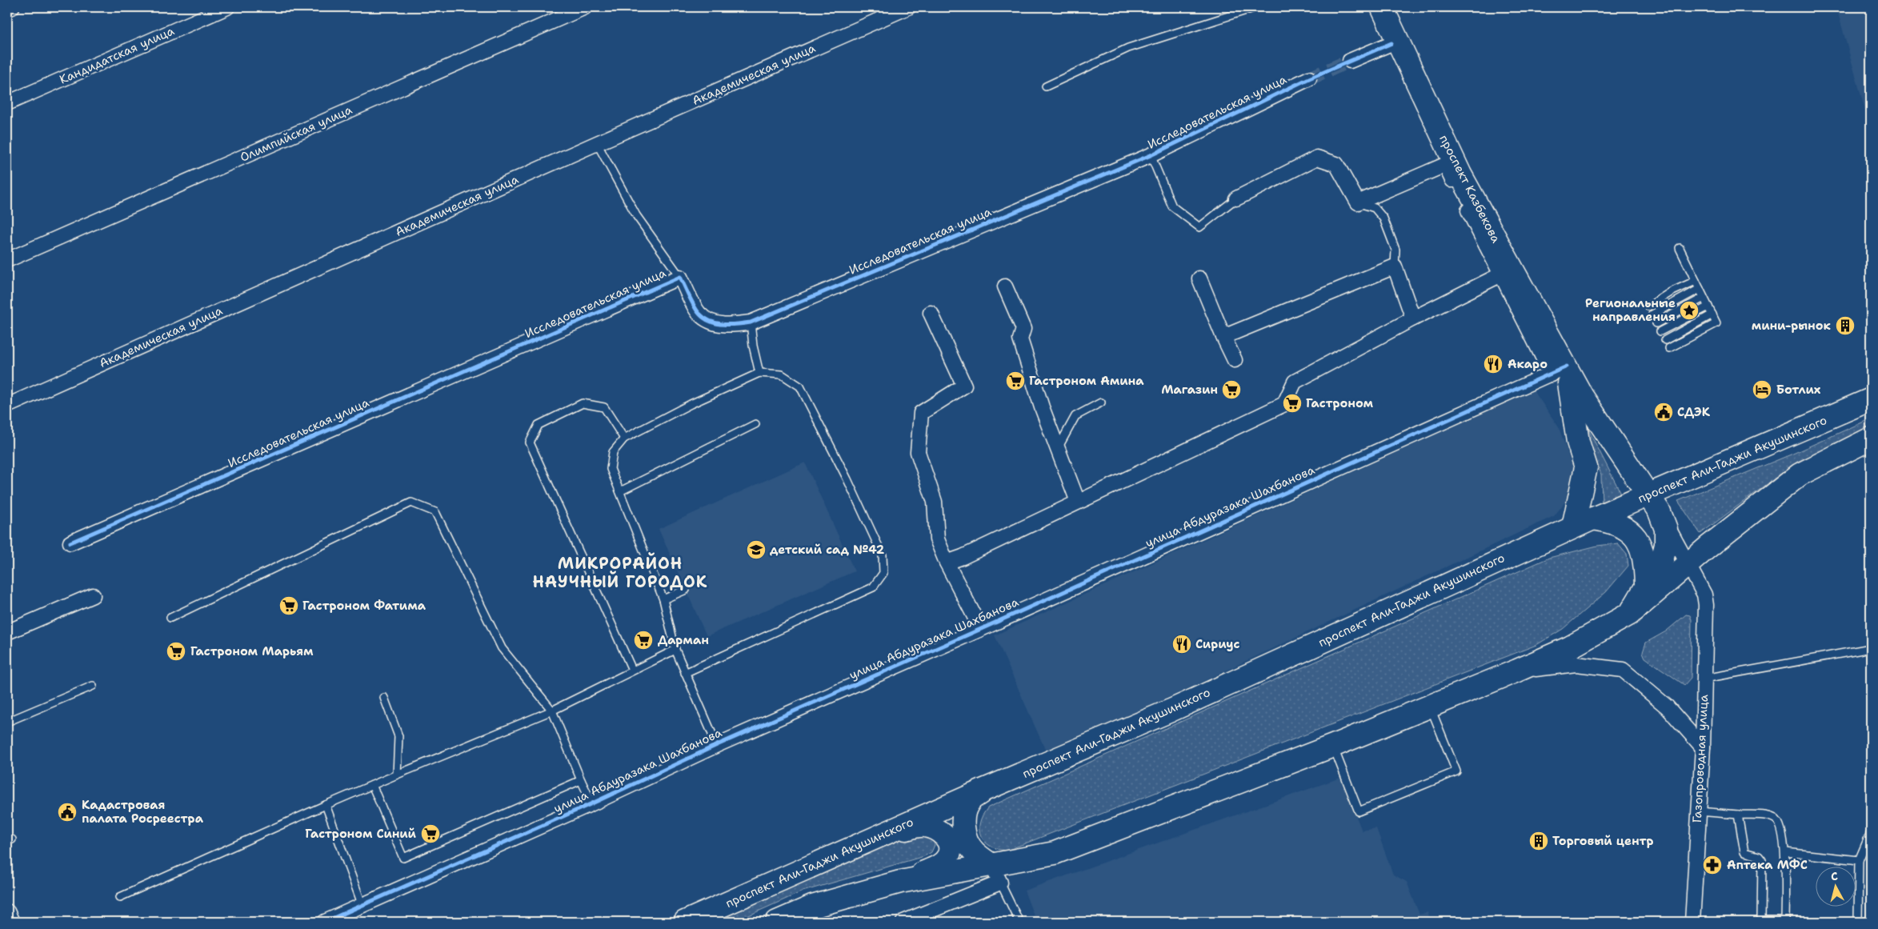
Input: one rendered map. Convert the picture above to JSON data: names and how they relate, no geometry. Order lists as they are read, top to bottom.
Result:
{
  "streets": {
    "main road": ["проспект Казбекова", "проспект Али-Гаджи Акушинского"],
    "street": [
      "Кандидатская улица",
      "Академическая улица",
      "Исследовательская улица",
      "Олимпийская улица",
      "улица Абдуразака Шахбанова",
      "Газопроводная улица"
    ]
  },
  "crossings": [
    ["проспект Казбекова", "проспект Али-Гаджи Акушинского"],
    ["проспект Казбекова", "улица Абдуразака Шахбанова"]
  ],
  "districts": ["МИКРОРАЙОН НАУЧНЫЙ ГОРОДОК"],
  "places": {
    "place": ["Региональные направления"],
    "building": ["мини-рынок", "Торговый центр"],
    "restaurant": ["Акаро", "Сириус"],
    "supermarket": [
      "Гастроном Амина",
      "Магазин",
      "Гастроном",
      "Гастроном Фатима",
      "Дарман",
      "Гастроном Марьям",
      "Гастроном Синий"
    ],
    "hotel": ["Ботлих"],
    "public building": ["СДЭК", "Кадастровая палата Росреестра"],
    "school or university": ["детский сад №42"],
    "pharmacy": ["Аптека МФС"]
  },
  "north": "top"
}
